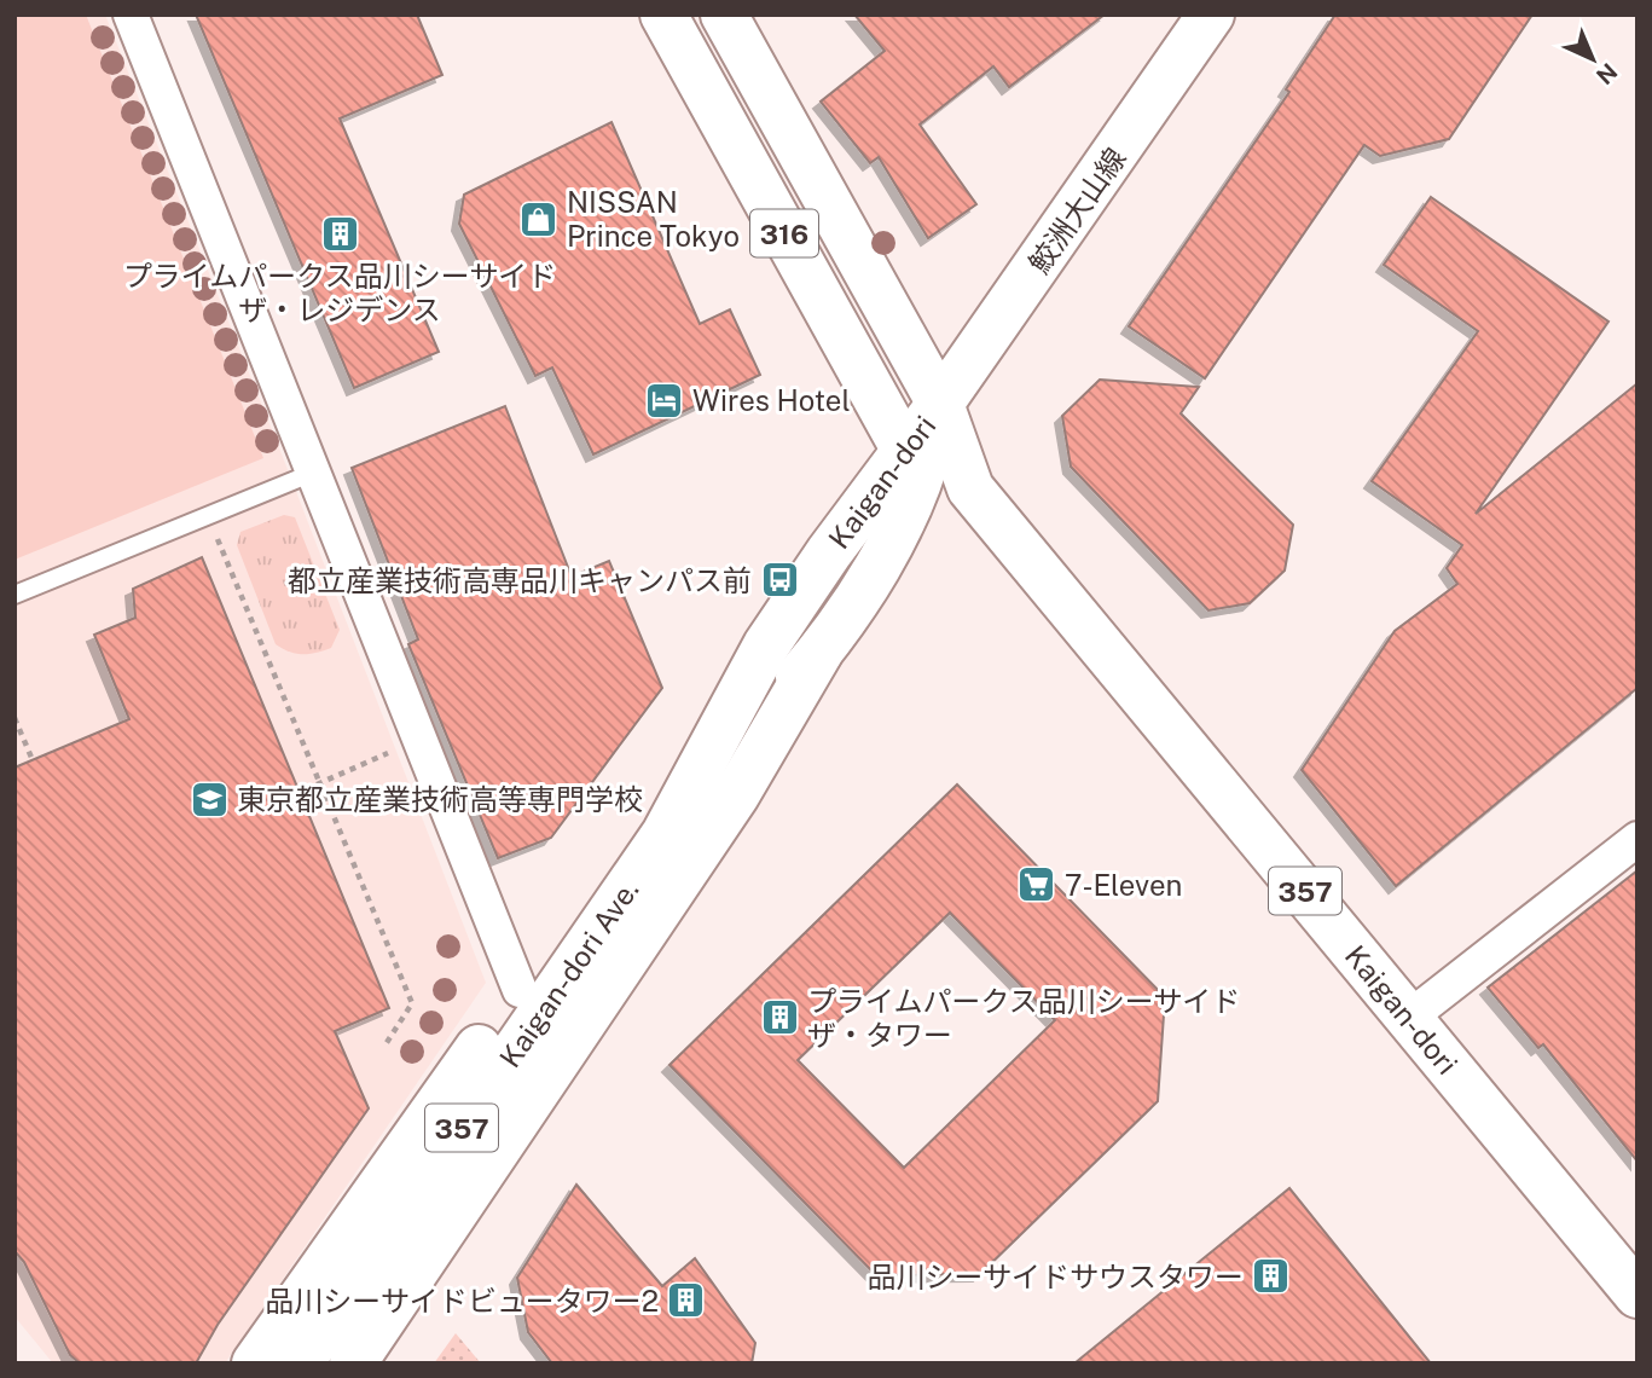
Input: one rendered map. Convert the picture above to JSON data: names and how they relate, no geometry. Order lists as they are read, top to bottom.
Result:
{
  "streets": {
    "main road": [
      "鮫洲大山線",
      "316",
      "Kaigan-dori",
      "357",
      "Kaigan-dori Ave."
    ]
  },
  "crossings": [
    ["鮫洲大山線", "316"],
    ["鮫洲大山線", "Kaigan-dori"],
    ["鮫洲大山線", "357"],
    ["316", "Kaigan-dori"],
    ["316", "357"],
    ["Kaigan-dori", "357"],
    ["Kaigan-dori", "Kaigan-dori Ave."]
  ],
  "places": {
    "shop": ["NISSAN Prince Tokyo"],
    "building": [
      "プライムパークス品川シーサイド ザ・レジデンス",
      "プライムパークス品川シーサイド ザ・タワー",
      "品川シーサイドサウスタワー",
      "品川シーサイドビュータワー2"
    ],
    "hotel": ["Wires Hotel"],
    "bus stop": ["都立産業技術高専品川キャンパス前"],
    "school or university": ["東京都立産業技術高等専門学校"],
    "supermarket": ["7-Eleven"]
  },
  "north": "bottom right"
}
